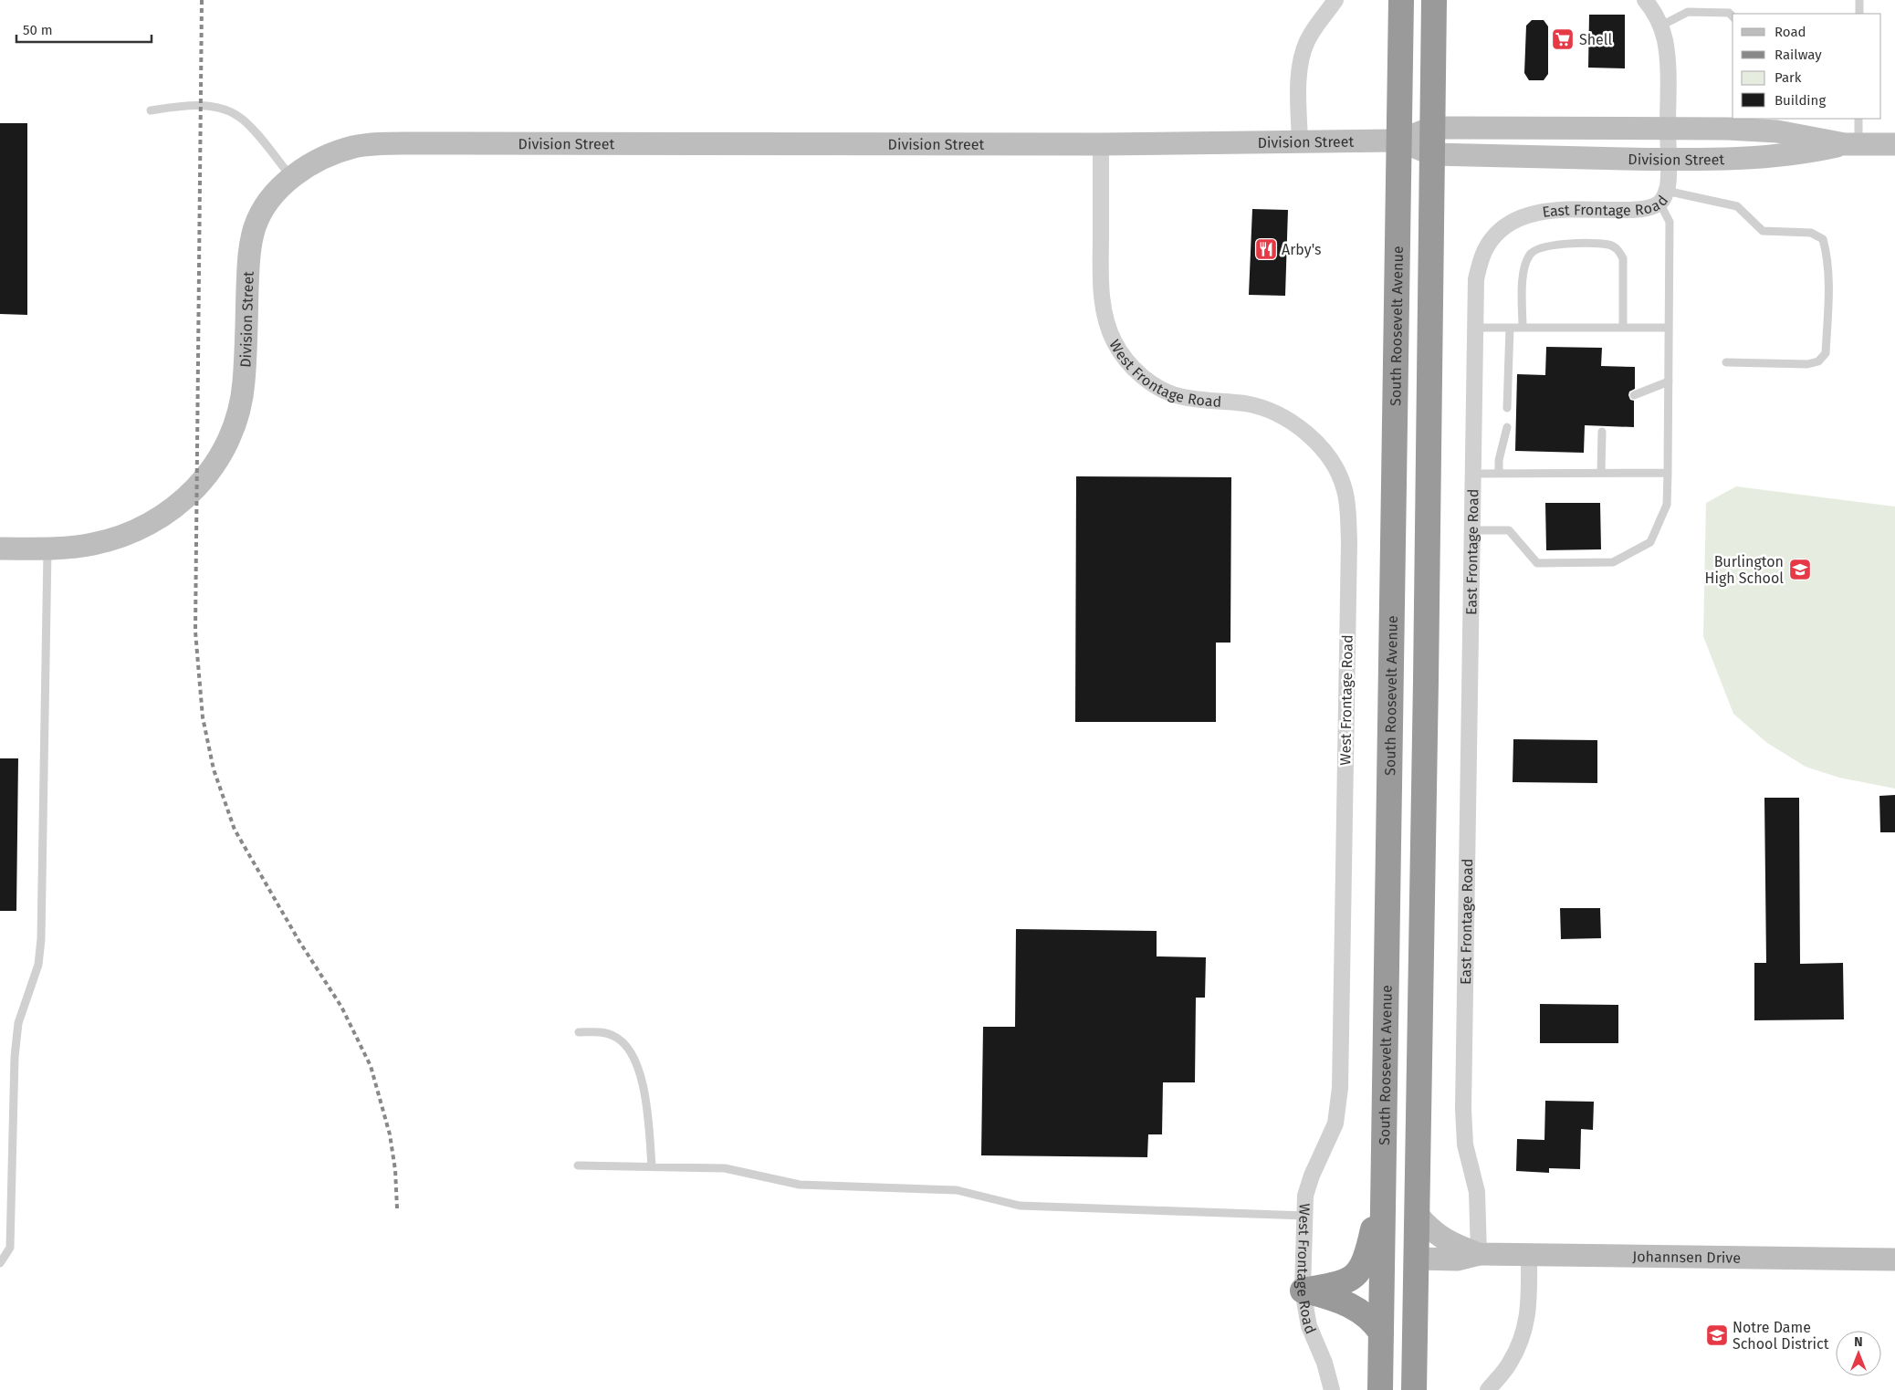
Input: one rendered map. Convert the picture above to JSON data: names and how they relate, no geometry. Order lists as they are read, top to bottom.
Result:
{
  "streets": {
    "highway": ["South Roosevelt Avenue"],
    "street": [
      "Division Street",
      "East Frontage Road",
      "West Frontage Road",
      "Johannsen Drive"
    ]
  },
  "crossings": [
    ["Division Street", "East Frontage Road"],
    ["Division Street", "South Roosevelt Avenue"],
    ["Division Street", "West Frontage Road"],
    ["East Frontage Road", "Johannsen Drive"]
  ],
  "places": {
    "supermarket": ["Shell"],
    "restaurant": ["Arby's"],
    "school or university": ["Burlington High School", "Notre Dame School District"]
  },
  "legend": [
    "Road",
    "Railway",
    "Park",
    "Building"
  ],
  "scale_bar": "50 m",
  "north": "top"
}
